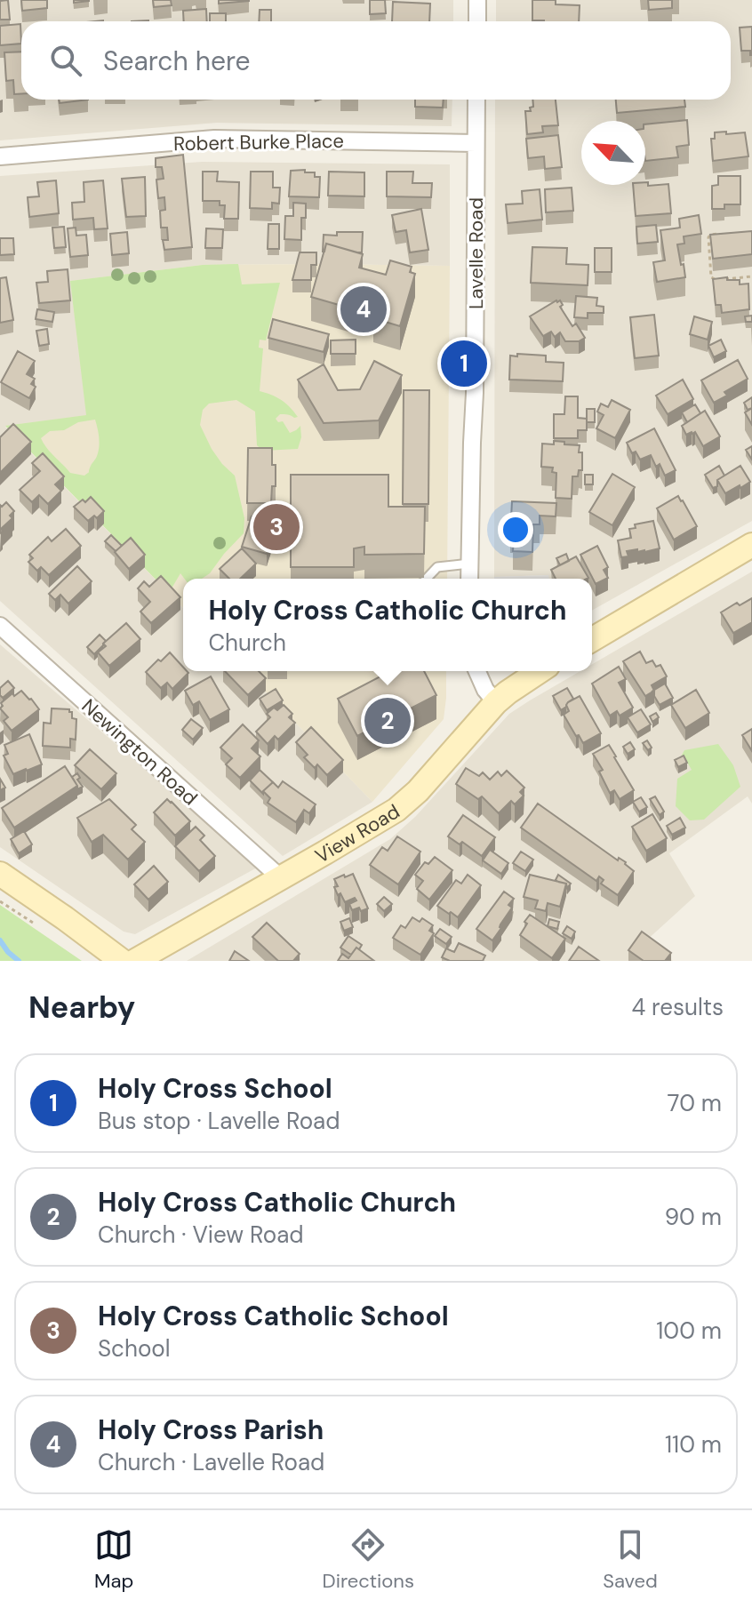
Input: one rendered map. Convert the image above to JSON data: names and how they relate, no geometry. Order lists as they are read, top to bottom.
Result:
{
  "streets": {
    "main road": ["View Road"],
    "street": ["Robert Burke Place", "Lavelle Road", "Newington Road"]
  },
  "crossings": [
    ["Robert Burke Place", "Lavelle Road"],
    ["Newington Road", "View Road"]
  ],
  "north": "top left",
  "page": {
    "search": "Search here",
    "pins": [
      "4",
      "1",
      "3",
      "2"
    ],
    "popup": ["Holy Cross Catholic Church", "Church"],
    "heading": ["Nearby", "4 results"],
    "list": [
      {
        "mark": "1",
        "name": "Holy Cross School",
        "note": "Bus stop · Lavelle Road",
        "value": "70 m"
      },
      {
        "mark": "2",
        "name": "Holy Cross Catholic Church",
        "note": "Church · View Road",
        "value": "90 m"
      },
      {
        "mark": "3",
        "name": "Holy Cross Catholic School",
        "note": "School",
        "value": "100 m"
      },
      {
        "mark": "4",
        "name": "Holy Cross Parish",
        "note": "Church · Lavelle Road",
        "value": "110 m"
      }
    ],
    "nav": ["Map", "Directions", "Saved"]
  }
}
